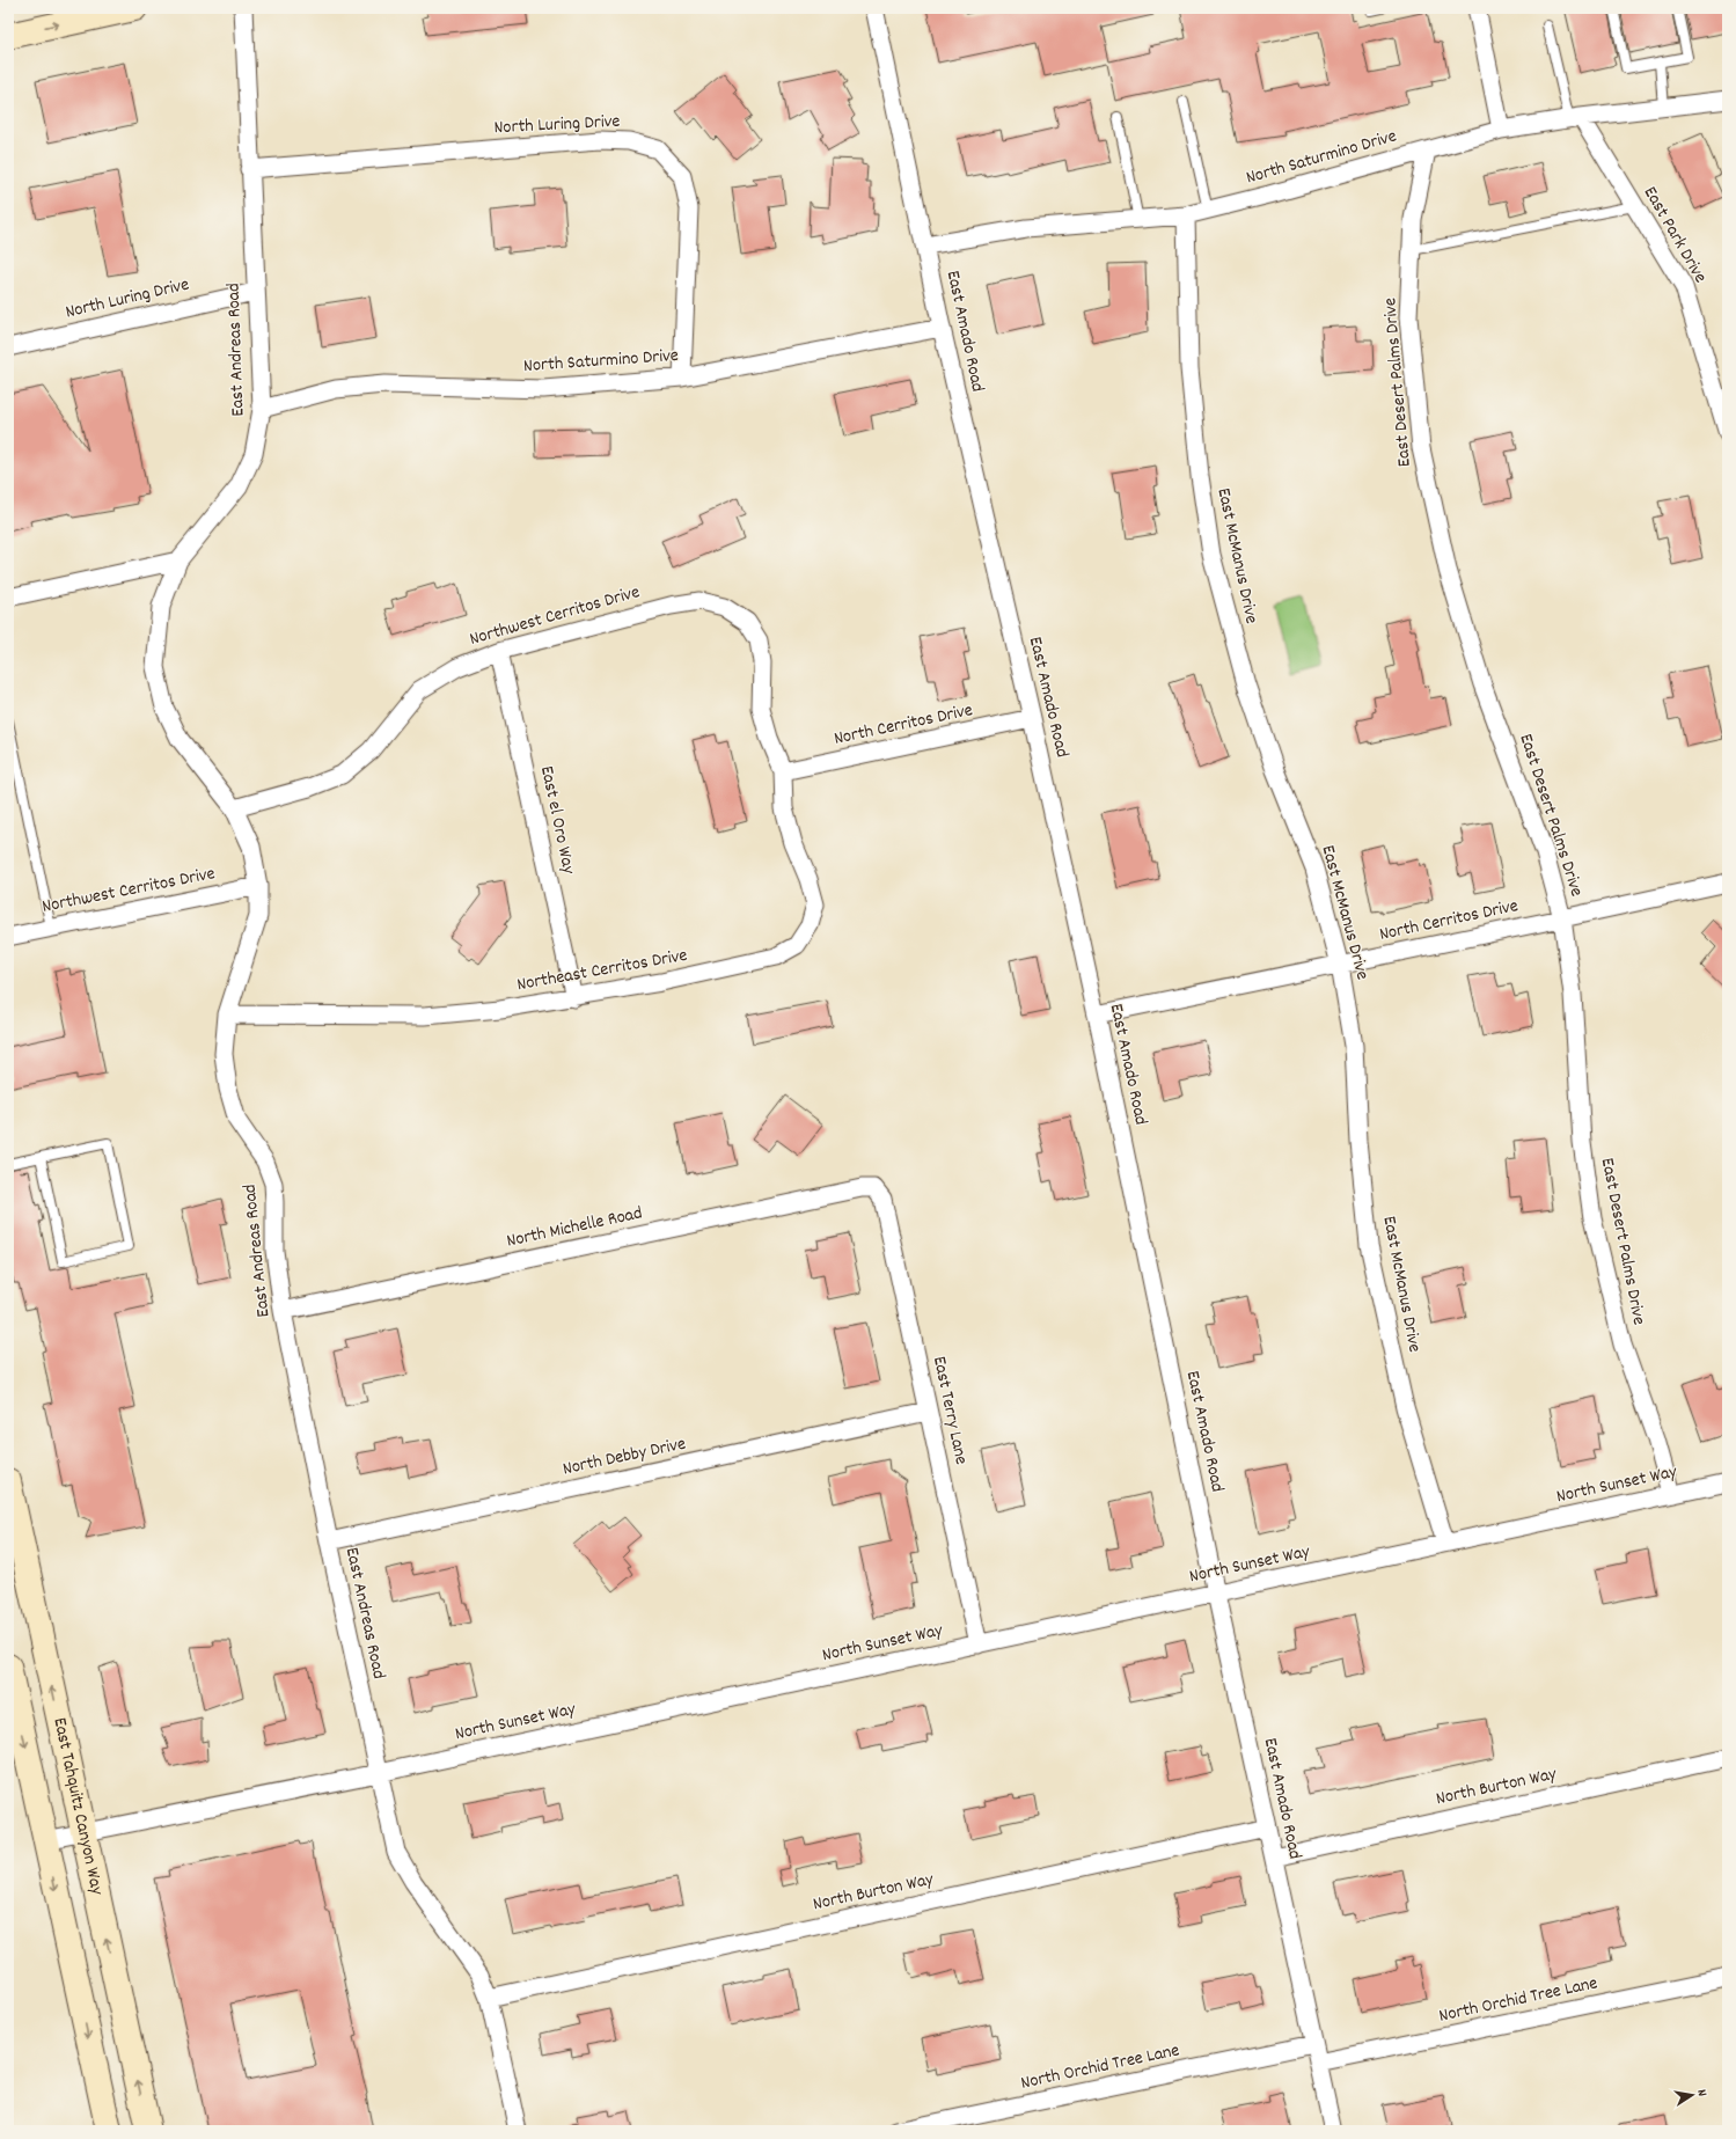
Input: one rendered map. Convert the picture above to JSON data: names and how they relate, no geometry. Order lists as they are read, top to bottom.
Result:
{
  "streets": {
    "main road": ["East Tahquitz Canyon Way"],
    "street": [
      "North Luring Drive",
      "North Saturmino Drive",
      "East Park Drive",
      "East Amado Road",
      "East Andreas Road",
      "East Desert Palms Drive",
      "East McManus Drive",
      "Northwest Cerritos Drive",
      "North Cerritos Drive",
      "East el Oro Way",
      "Northeast Cerritos Drive",
      "North Michelle Road",
      "East Terry Lane",
      "North Debby Drive",
      "North Sunset Way",
      "North Burton Way",
      "North Orchid Tree Lane"
    ]
  },
  "crossings": [
    ["North Luring Drive", "North Saturmino Drive"],
    ["North Luring Drive", "East Andreas Road"],
    ["North Saturmino Drive", "East Park Drive"],
    ["North Saturmino Drive", "East Amado Road"],
    ["North Saturmino Drive", "East Andreas Road"],
    ["North Saturmino Drive", "East Desert Palms Drive"],
    ["North Saturmino Drive", "East McManus Drive"],
    ["East Amado Road", "North Cerritos Drive"],
    ["East Amado Road", "North Sunset Way"],
    ["East Amado Road", "North Burton Way"],
    ["East Amado Road", "North Orchid Tree Lane"],
    ["East Andreas Road", "Northwest Cerritos Drive"],
    ["East Andreas Road", "Northeast Cerritos Drive"],
    ["East Andreas Road", "North Michelle Road"],
    ["East Andreas Road", "North Debby Drive"],
    ["East Andreas Road", "North Sunset Way"],
    ["East Andreas Road", "North Burton Way"],
    ["East Desert Palms Drive", "North Cerritos Drive"],
    ["East Desert Palms Drive", "North Sunset Way"],
    ["East McManus Drive", "North Cerritos Drive"],
    ["East McManus Drive", "North Sunset Way"],
    ["Northwest Cerritos Drive", "North Cerritos Drive"],
    ["Northwest Cerritos Drive", "East el Oro Way"],
    ["Northwest Cerritos Drive", "Northeast Cerritos Drive"],
    ["North Cerritos Drive", "Northeast Cerritos Drive"],
    ["East el Oro Way", "Northeast Cerritos Drive"],
    ["North Michelle Road", "East Terry Lane"],
    ["East Terry Lane", "North Debby Drive"],
    ["East Terry Lane", "North Sunset Way"],
    ["North Sunset Way", "East Tahquitz Canyon Way"]
  ],
  "north": "right"
}
